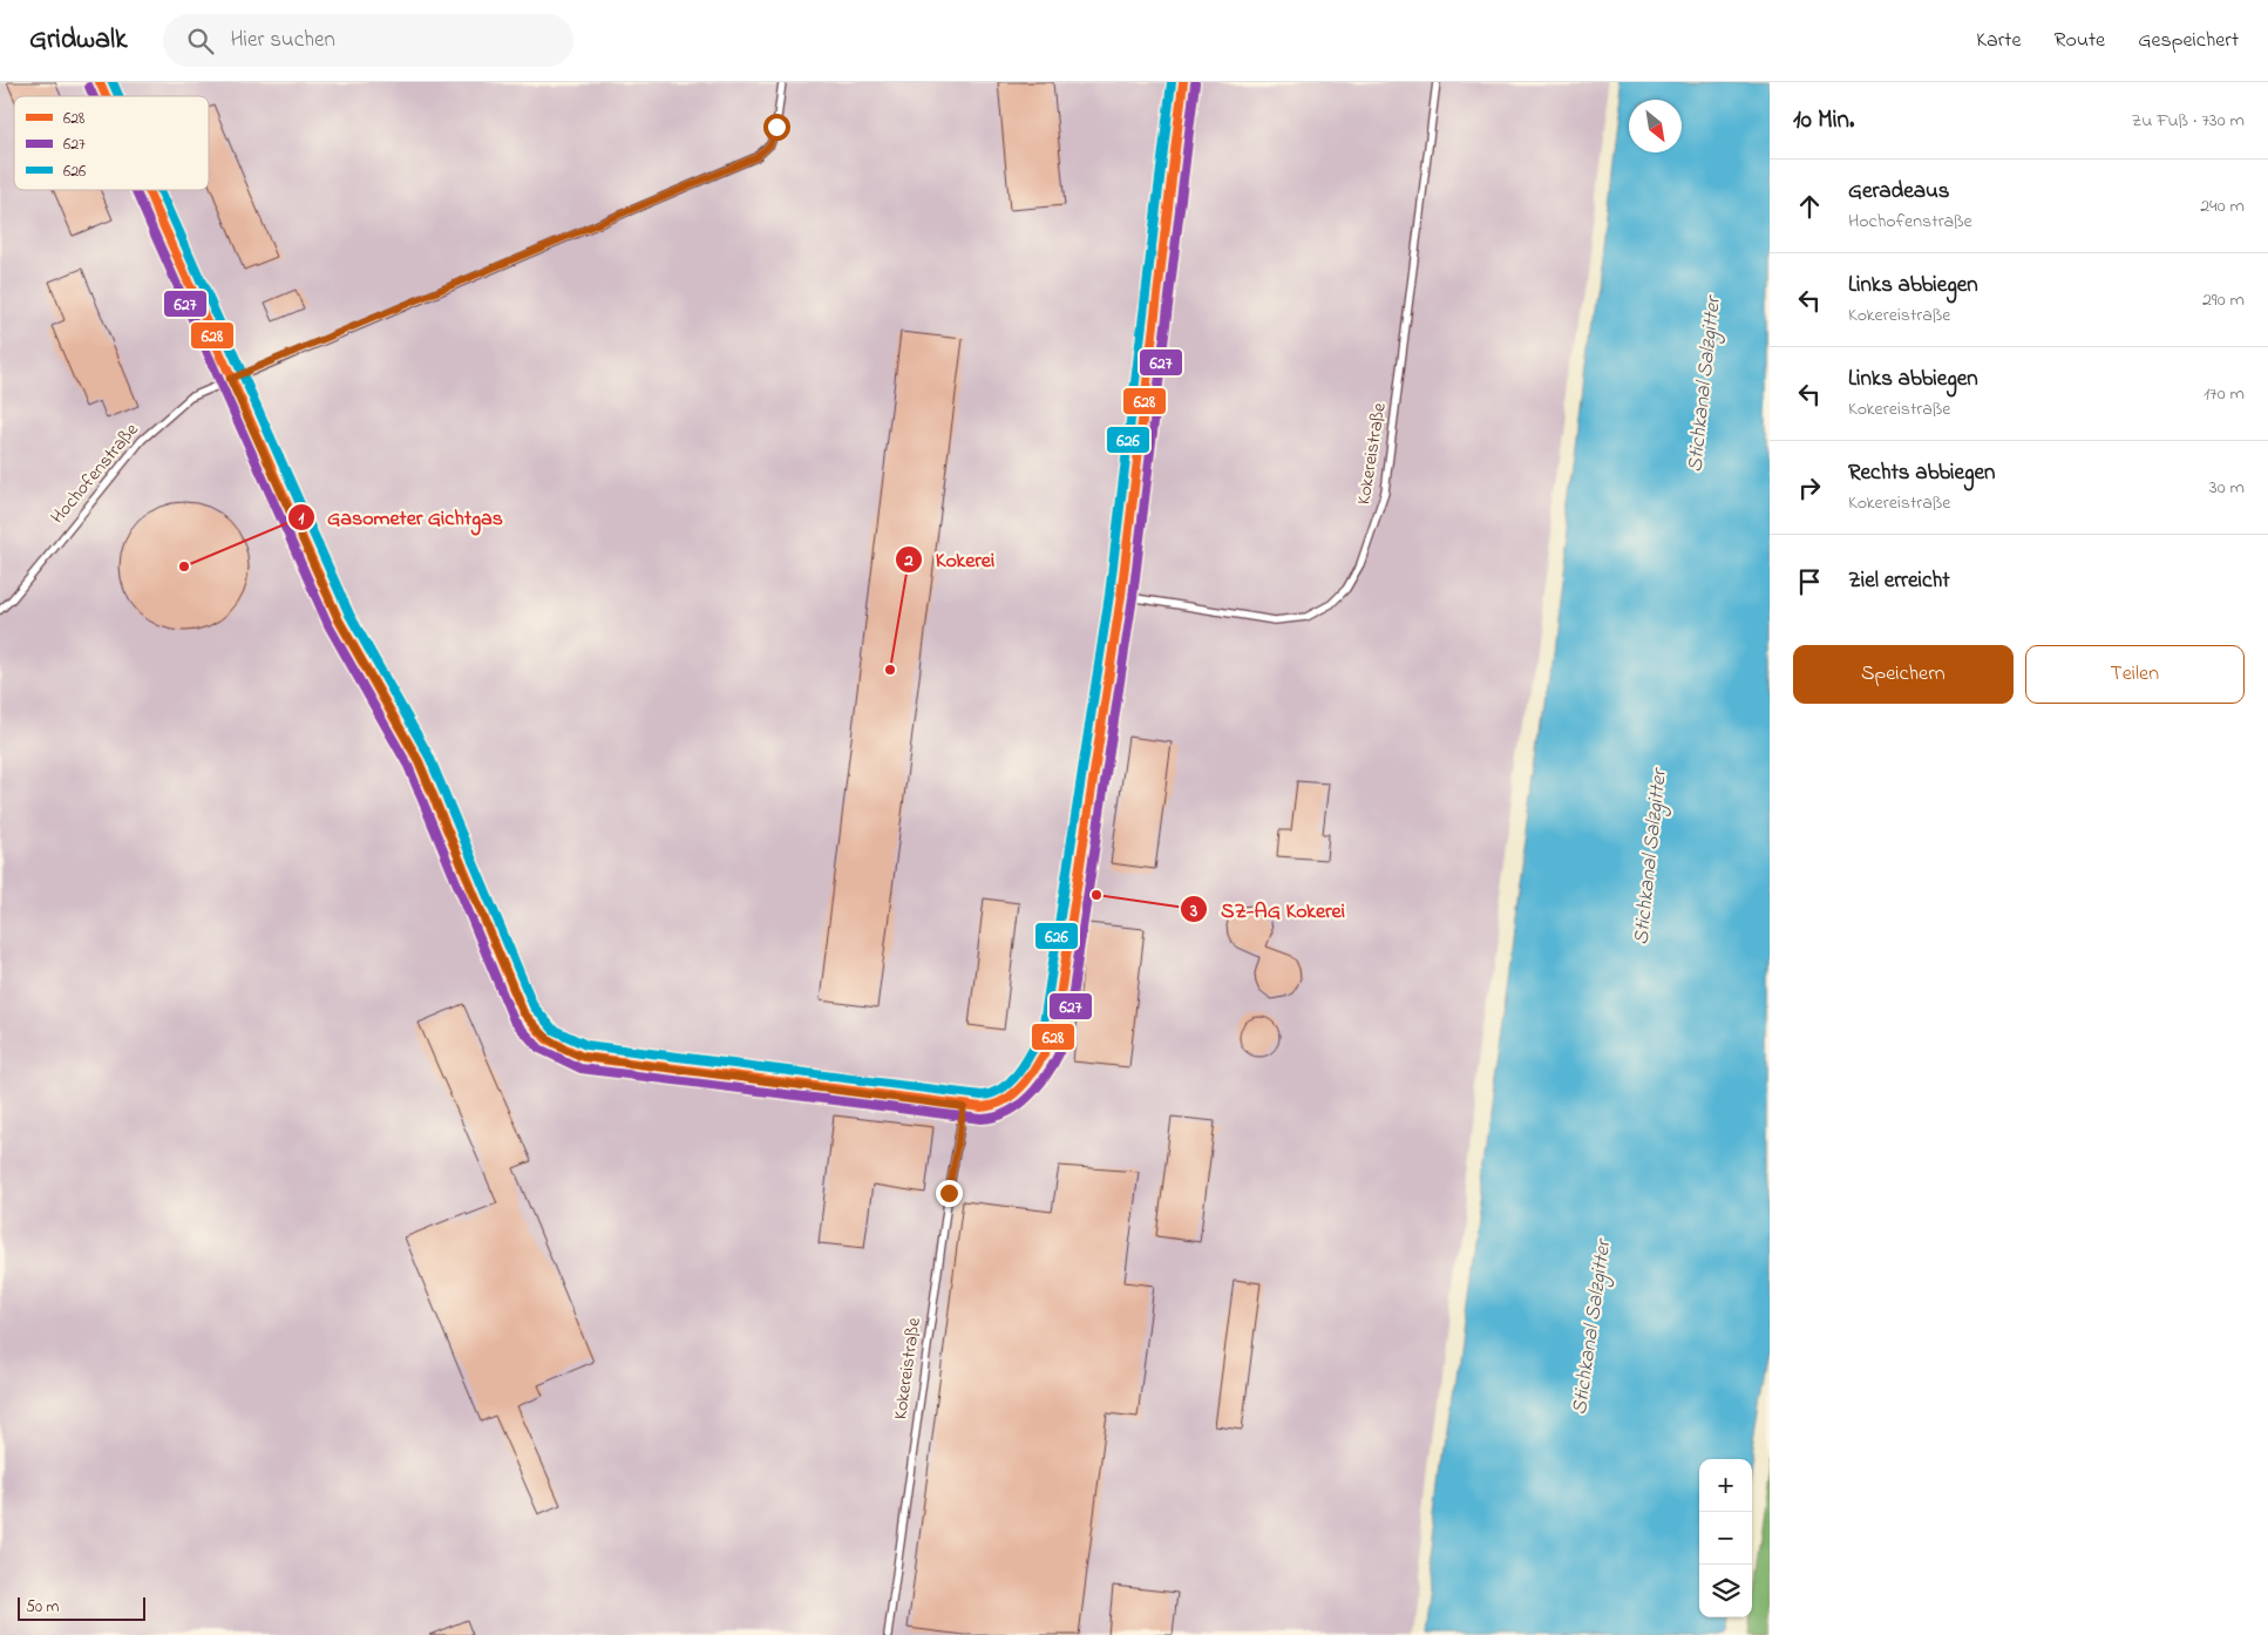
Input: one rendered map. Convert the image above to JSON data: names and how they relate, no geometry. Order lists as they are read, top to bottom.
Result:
{
  "streets": {
    "lane": ["Kokereistraße", "Hochofenstraße"]
  },
  "water": ["Stichkanal Salzgitter"],
  "places": ["Gasometer Gichtgas", "Kokerei", "SZ-AG Kokerei"],
  "lines": ["transit line 628", "transit line 626", "transit line 627"],
  "legend": ["628", "627", "626"],
  "scale_bar": "50 m",
  "north": "bottom right",
  "page": {
    "header": "Gridwalk",
    "search": "Hier suchen",
    "nav": ["Karte", "Route", "Gespeichert"],
    "heading": ["10 Min.", "Zu Fuß · 730 m"],
    "list": [
      ["Geradeaus", "Hochofenstraße", "240 m"],
      ["Links abbiegen", "Kokereistraße", "290 m"],
      ["Links abbiegen", "Kokereistraße", "170 m"],
      ["Rechts abbiegen", "Kokereistraße", "30 m"],
      "Ziel erreicht"
    ],
    "buttons": ["Speichern", "Teilen"],
    "map_buttons": ["+", "−"],
    "scale": "50 m"
  }
}
